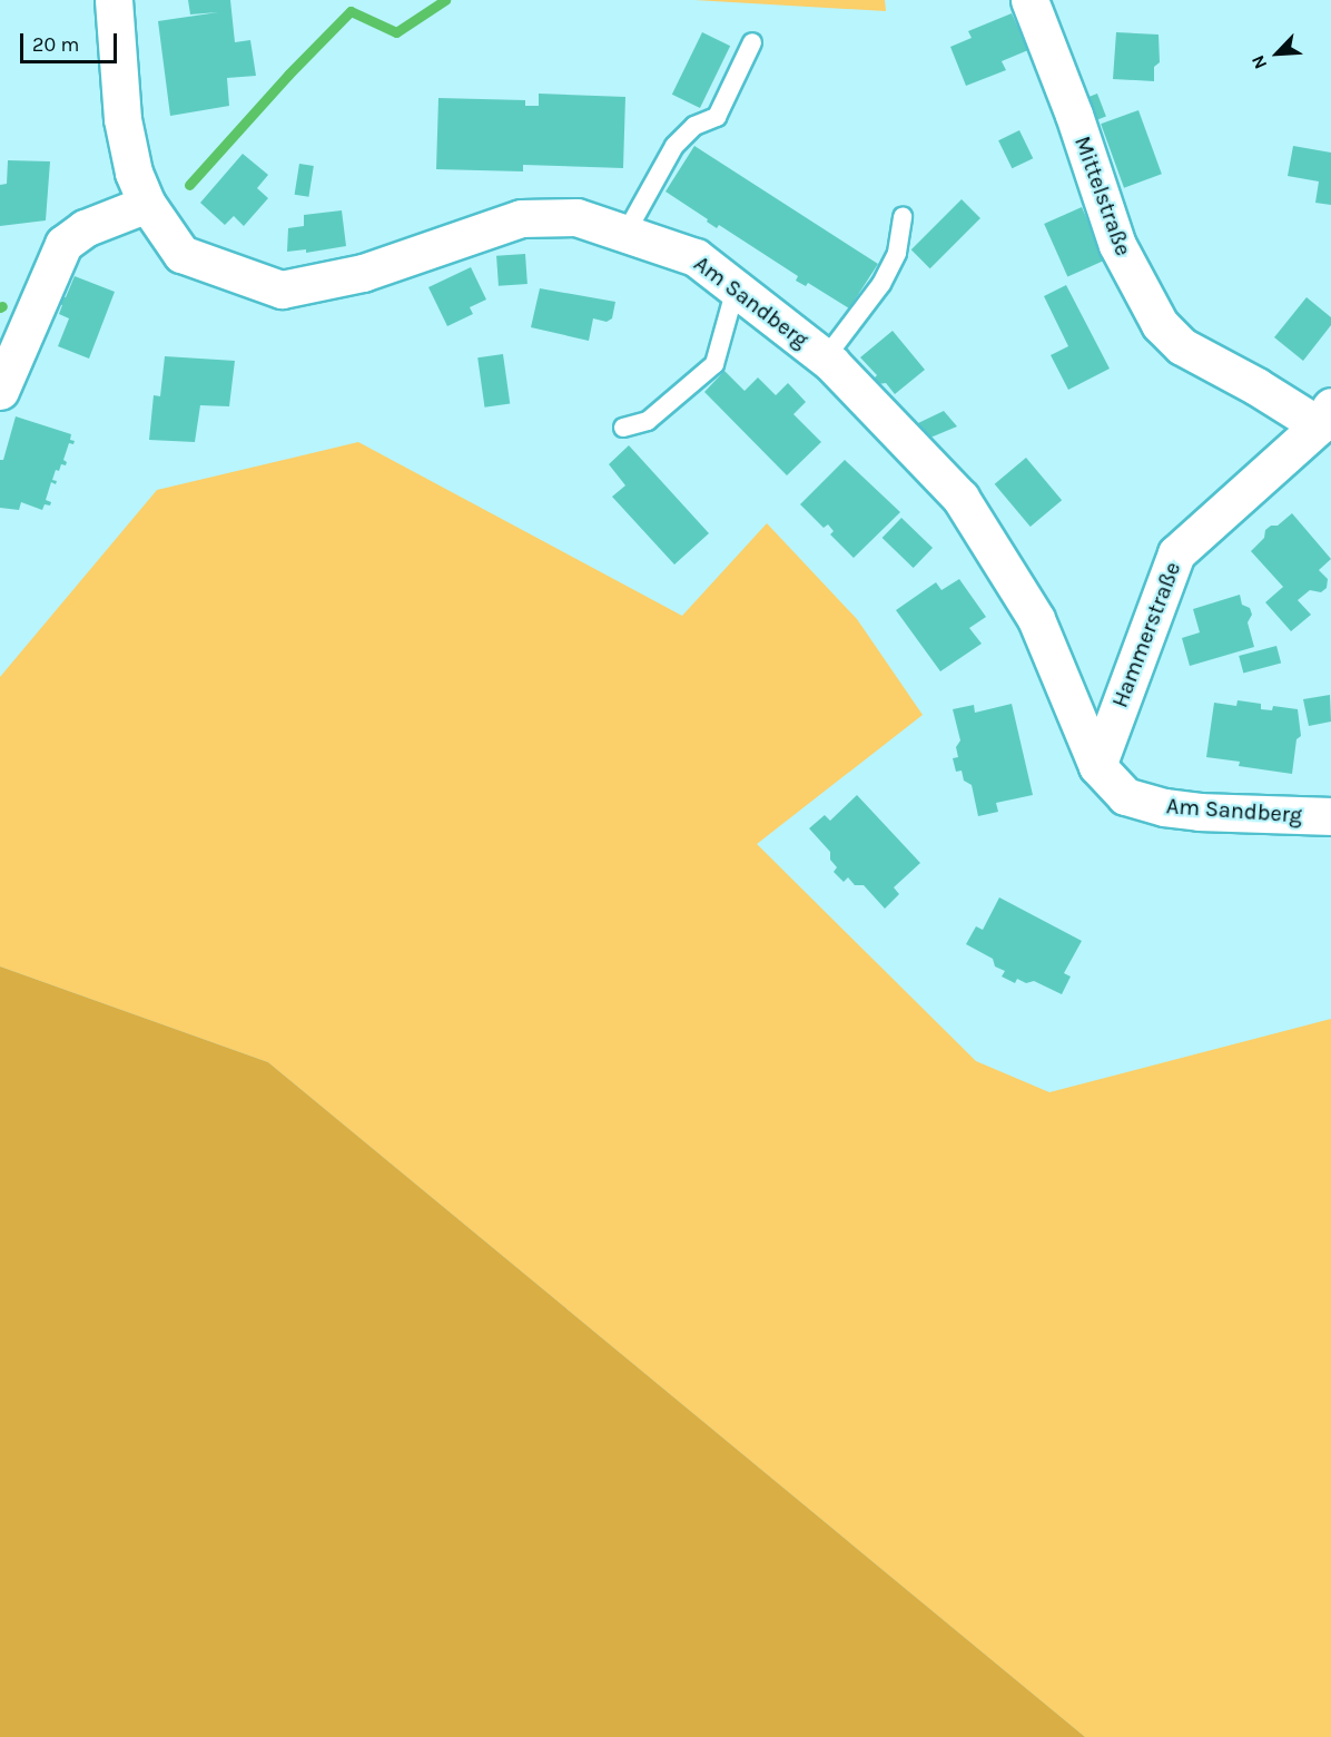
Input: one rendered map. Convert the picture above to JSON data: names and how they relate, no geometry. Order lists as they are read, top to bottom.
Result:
{
  "streets": {
    "street": ["Mittelstraße", "Am Sandberg", "Hammerstraße"]
  },
  "crossings": [
    ["Mittelstraße", "Hammerstraße"],
    ["Am Sandberg", "Hammerstraße"]
  ],
  "scale_bar": "20 m",
  "north": "bottom left"
}
